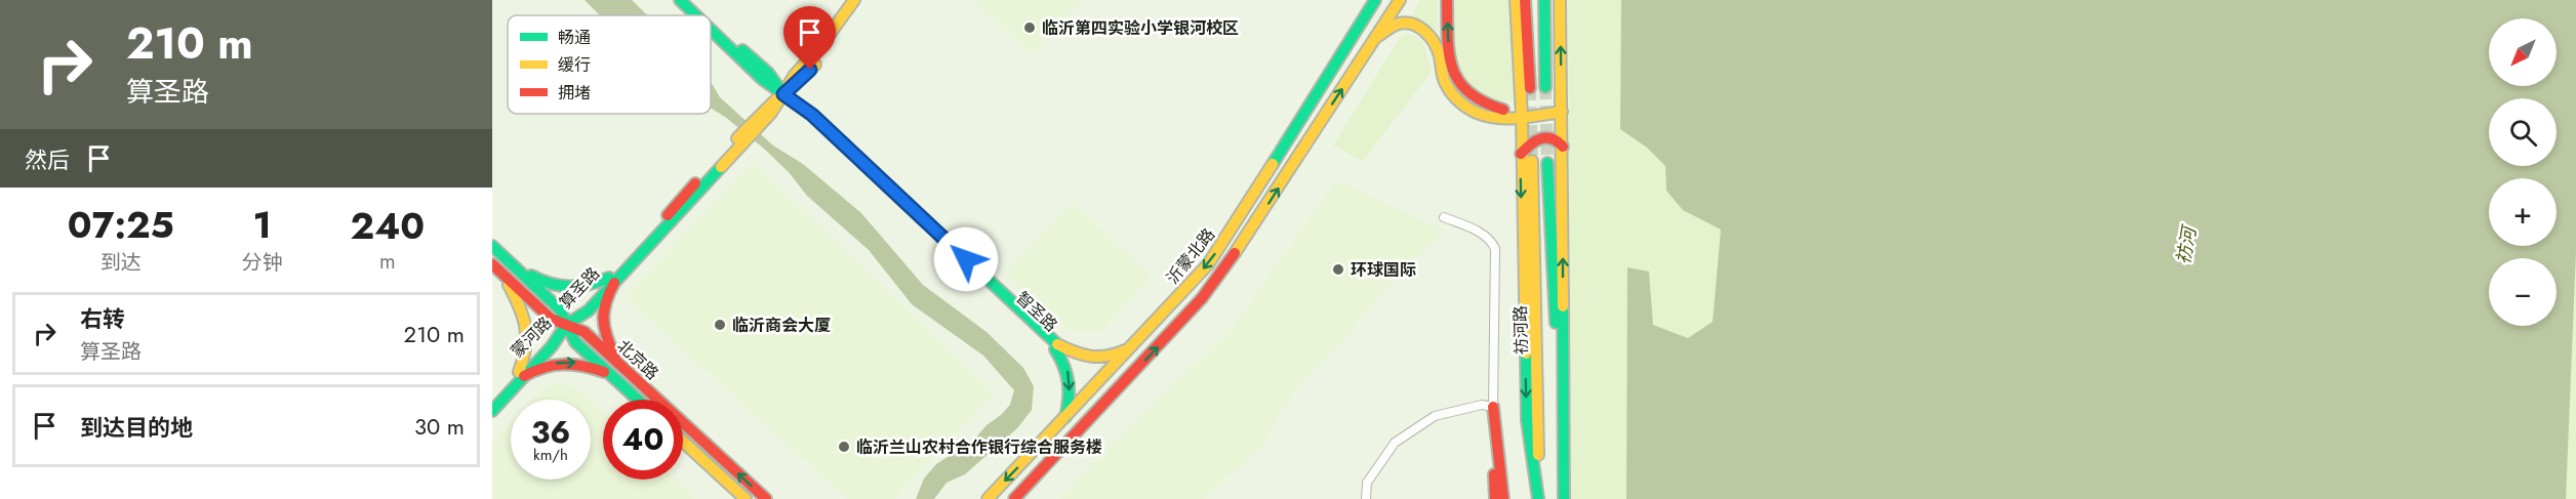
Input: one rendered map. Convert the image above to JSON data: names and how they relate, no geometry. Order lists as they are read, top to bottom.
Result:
{
  "streets": {
    "main road": [
      "沂蒙北路",
      "算圣路",
      "智圣路",
      "祊河路",
      "蒙河路",
      "北京路"
    ]
  },
  "crossings": [
    ["算圣路", "智圣路"],
    ["算圣路", "蒙河路"],
    ["算圣路", "北京路"],
    ["蒙河路", "北京路"]
  ],
  "water": ["祊河"],
  "places": [
    "临沂第四实验小学银河校区",
    "环球国际",
    "临沂商会大厦",
    "临沂兰山农村合作银行综合服务楼"
  ],
  "legend": ["畅通", "缓行", "拥堵"],
  "north": "bottom left",
  "page": {
    "turn": ["210 m", "算圣路"],
    "map_buttons": ["+", "−"],
    "then": "然后",
    "eta": [
      "07:25",
      "到达",
      "1",
      "分钟",
      "240",
      "m"
    ],
    "list": [
      {
        "name": "右转",
        "note": "算圣路",
        "value": "210 m"
      },
      {
        "name": "到达目的地",
        "value": "30 m"
      }
    ],
    "speed": "36 km/h",
    "limit": "40"
  }
}
